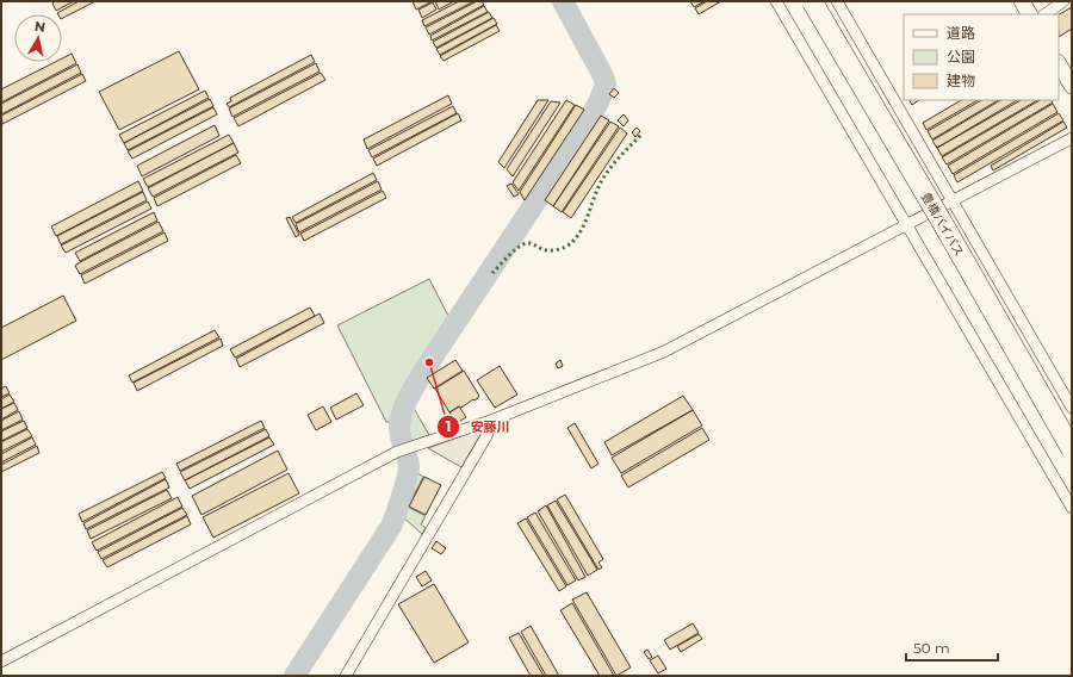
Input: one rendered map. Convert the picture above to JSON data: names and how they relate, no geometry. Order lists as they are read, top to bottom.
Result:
{
  "streets": {
    "highway": ["豊橋バイパス"]
  },
  "places": ["安藤川"],
  "legend": ["道路", "公園", "建物"],
  "scale_bar": "50 m",
  "north": "top"
}
